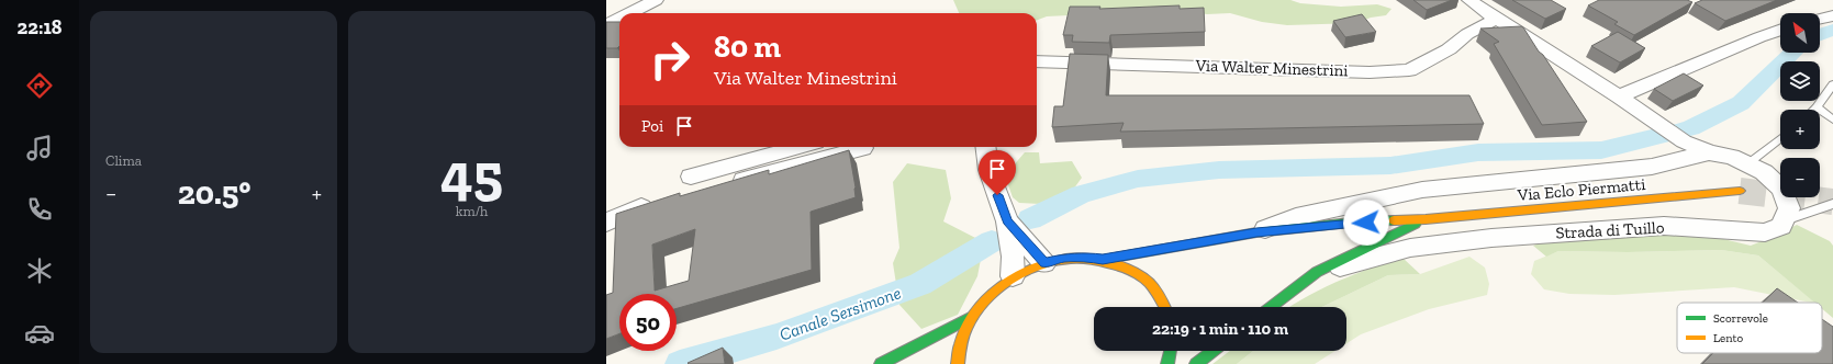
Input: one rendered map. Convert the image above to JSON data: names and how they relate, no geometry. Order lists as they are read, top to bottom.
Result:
{
  "streets": {
    "main road": ["Via Eclo Piermatti"],
    "street": ["Via Walter Minestrini", "Strada di Tuillo"]
  },
  "crossings": [
    ["Via Eclo Piermatti", "Strada di Tuillo"]
  ],
  "water": ["Canale Sersimone"],
  "legend": ["Scorrevole", "Lento"],
  "north": "top left",
  "page": {
    "tabs": "22:18",
    "tile": [
      "Clima",
      ["45", "km/h"]
    ],
    "map_buttons": ["+", "−"],
    "turn": ["80 m", "Via Walter Minestrini"],
    "then": "Poi",
    "heat": ["−", "20.5°", "+"],
    "limit": "50",
    "trip": "22:19 · 1 min · 110 m"
  }
}
